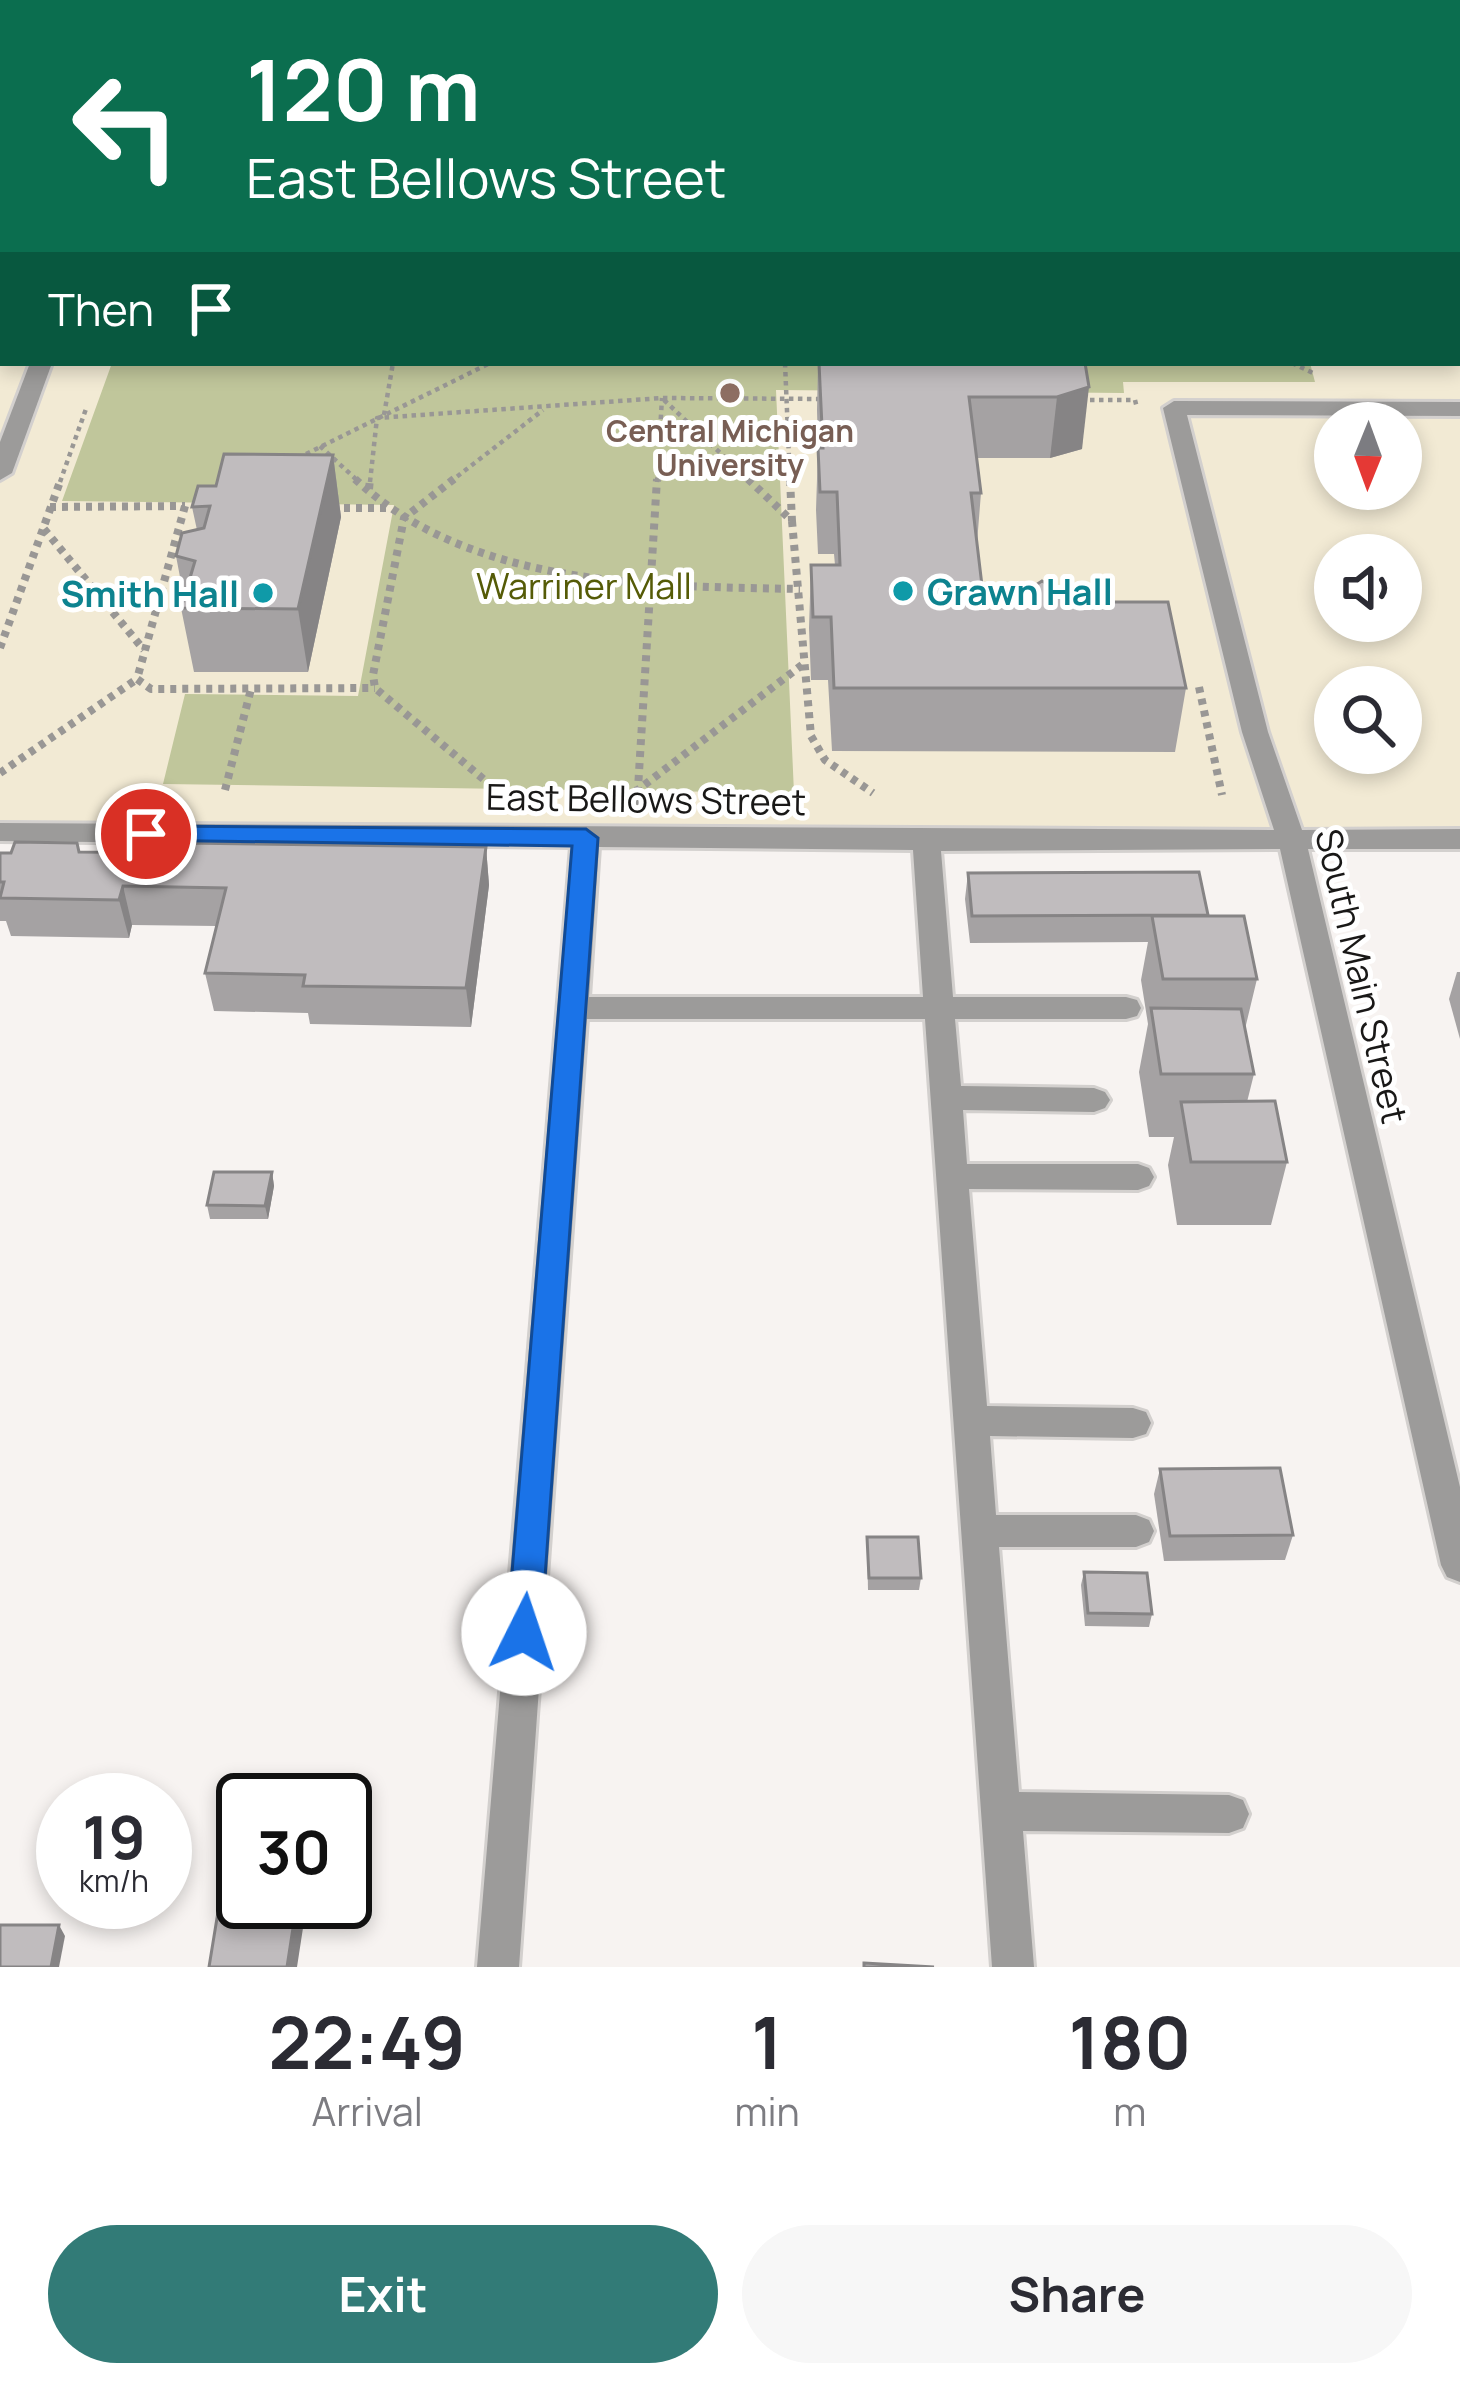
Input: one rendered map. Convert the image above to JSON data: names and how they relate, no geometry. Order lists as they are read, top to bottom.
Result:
{
  "streets": {
    "street": ["East Bellows Street", "South Main Street"]
  },
  "crossings": [
    ["East Bellows Street", "South Main Street"]
  ],
  "parks": ["Warriner Mall"],
  "places": ["Central Michigan University", "Grawn Hall", "Smith Hall"],
  "north": "bottom",
  "page": {
    "turn": ["120 m", "East Bellows Street"],
    "then": "Then",
    "speed": "19 km/h",
    "limit": "30",
    "eta": [
      "22:49",
      "Arrival",
      "1",
      "min",
      "180",
      "m"
    ],
    "buttons": ["Exit", "Share"]
  }
}
